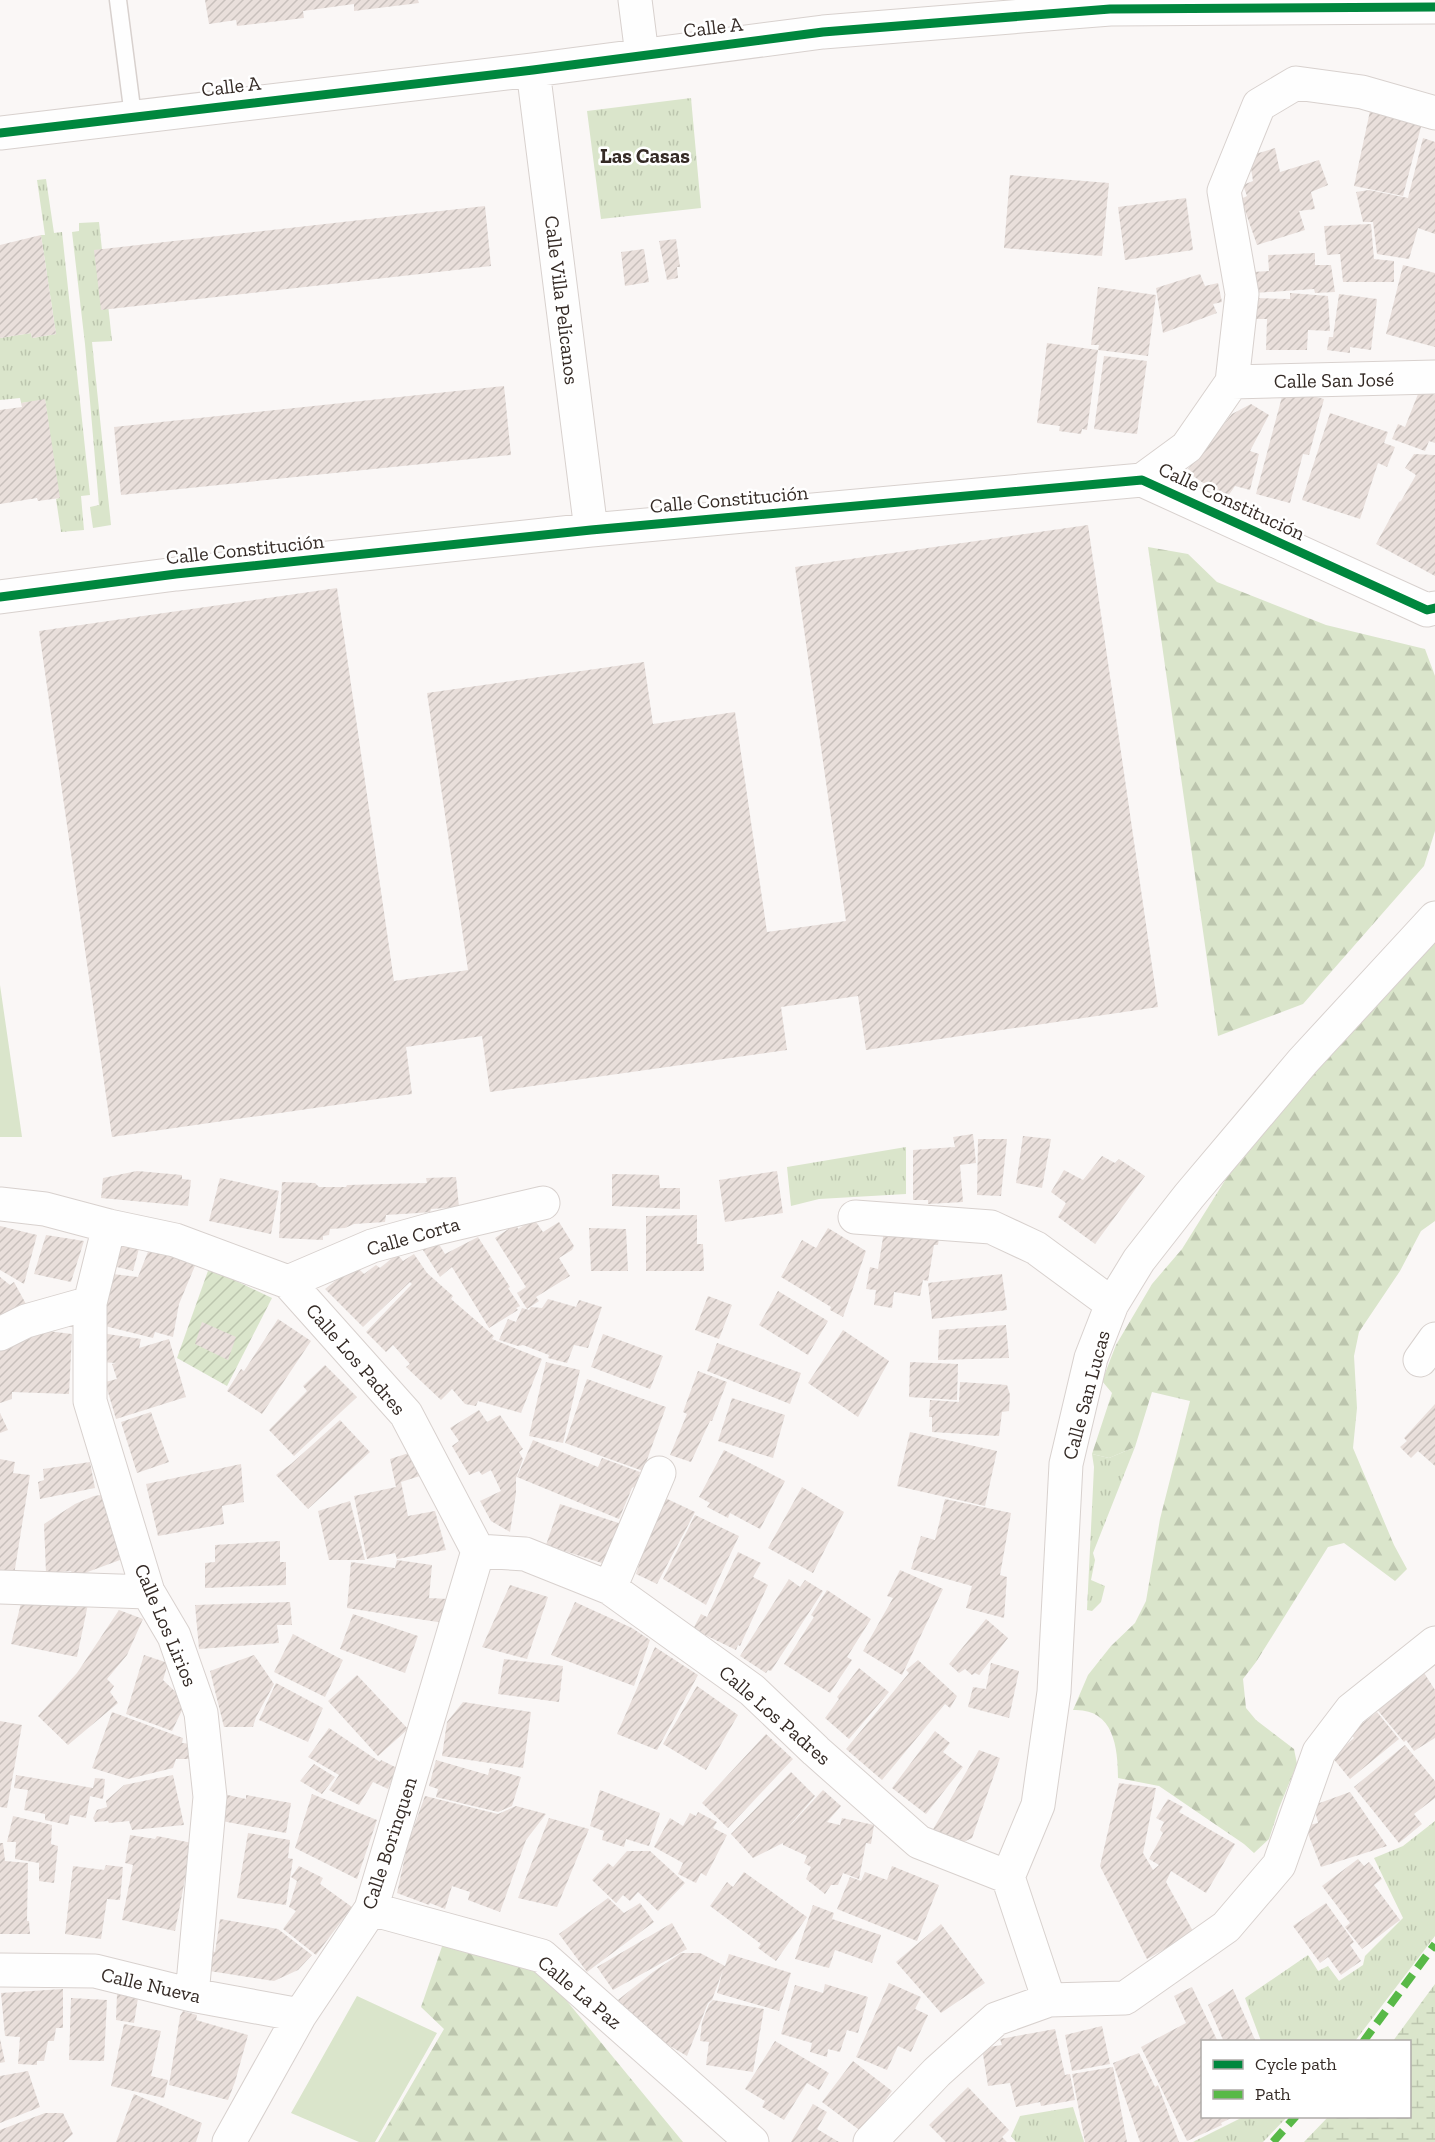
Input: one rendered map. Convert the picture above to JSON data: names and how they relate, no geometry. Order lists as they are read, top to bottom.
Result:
{
  "streets": {
    "street": [
      "Calle A",
      "Calle Villa Pelícanos",
      "Calle San José",
      "Calle Constitución",
      "Calle Corta",
      "Calle Los Padres",
      "Calle San Lucas",
      "Calle Los Lirios",
      "Calle Borinquen",
      "Calle Nueva",
      "Calle La Paz"
    ]
  },
  "crossings": [
    ["Calle A", "Calle Villa Pelícanos"],
    ["Calle Villa Pelícanos", "Calle Constitución"],
    ["Calle Corta", "Calle Los Padres"],
    ["Calle Los Padres", "Calle San Lucas"],
    ["Calle Los Padres", "Calle Los Lirios"],
    ["Calle Los Padres", "Calle Borinquen"],
    ["Calle Los Lirios", "Calle Nueva"],
    ["Calle Borinquen", "Calle Nueva"],
    ["Calle Borinquen", "Calle La Paz"]
  ],
  "districts": ["Las Casas"],
  "legend": ["Cycle path", "Path"]
}
